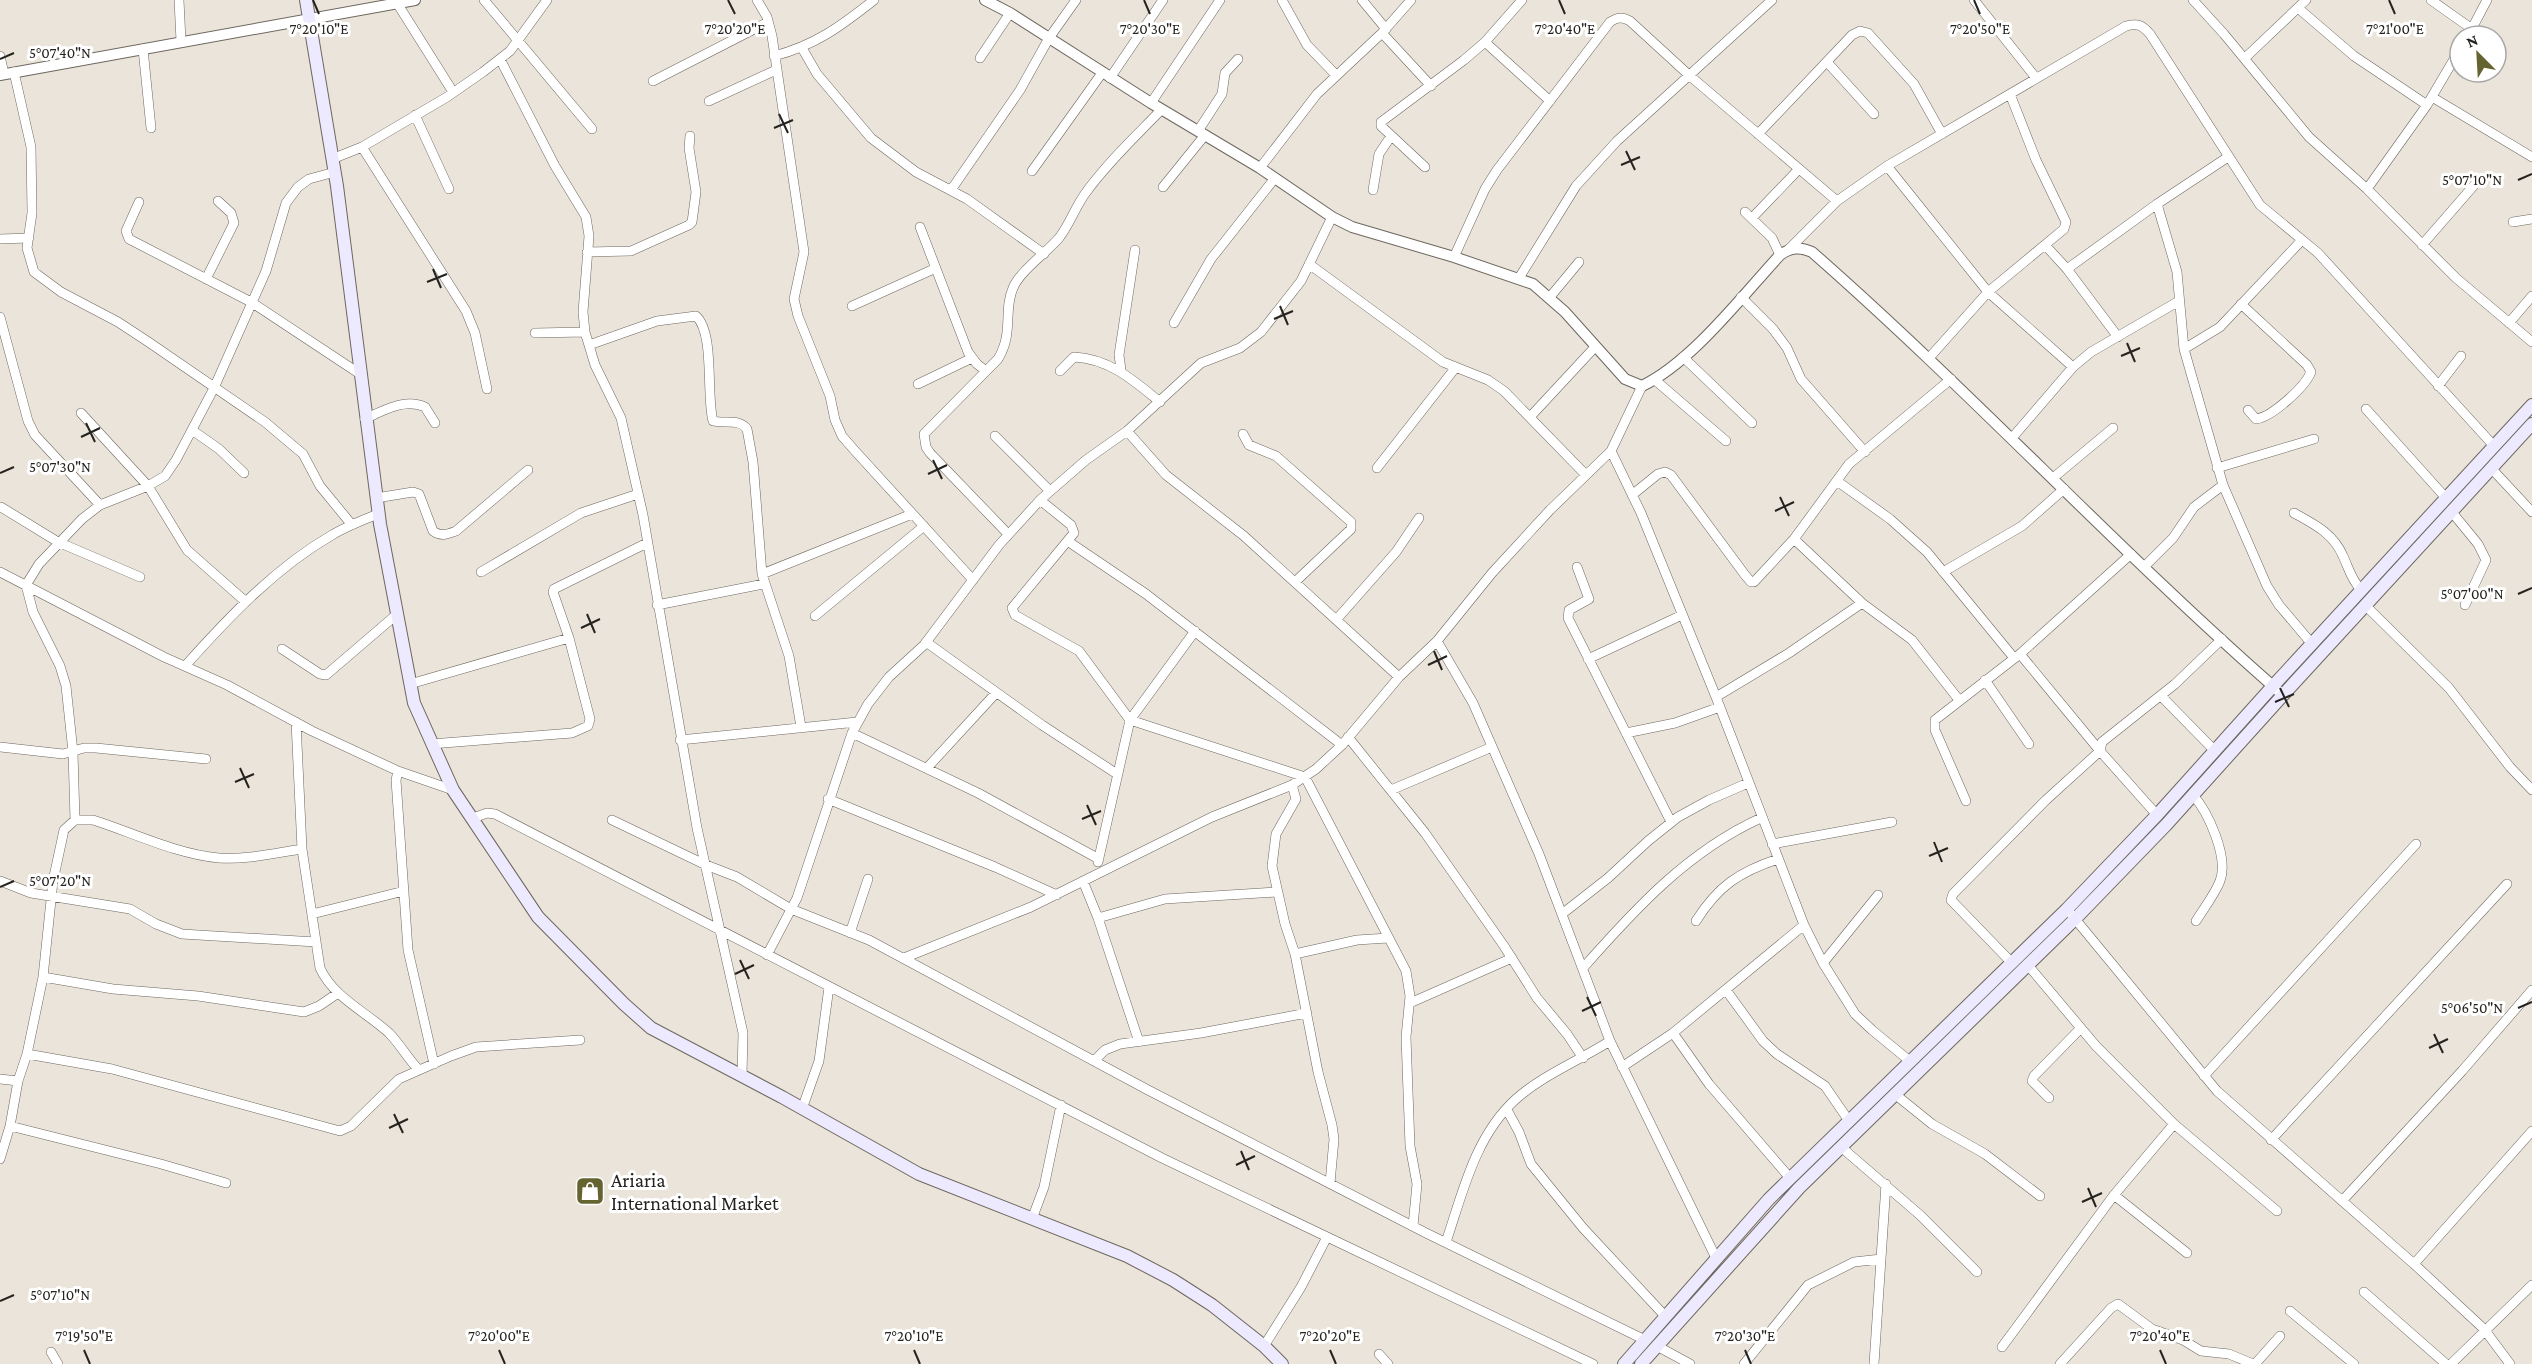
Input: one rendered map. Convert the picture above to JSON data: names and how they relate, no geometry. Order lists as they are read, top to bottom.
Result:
{
  "places": {
    "shop": ["Ariaria International Market"]
  },
  "north": "top left",
  "coordinates": [
    "7°20'10\"E",
    "7°20'20\"E",
    "7°20'30\"E",
    "7°20'40\"E",
    "7°20'50\"E",
    "7°21'00\"E",
    "5°07'40\"N",
    "5°07'10\"N",
    "5°07'30\"N",
    "5°07'00\"N",
    "5°07'20\"N",
    "5°06'50\"N",
    "7°19'50\"E",
    "7°20'00\"E"
  ]
}
